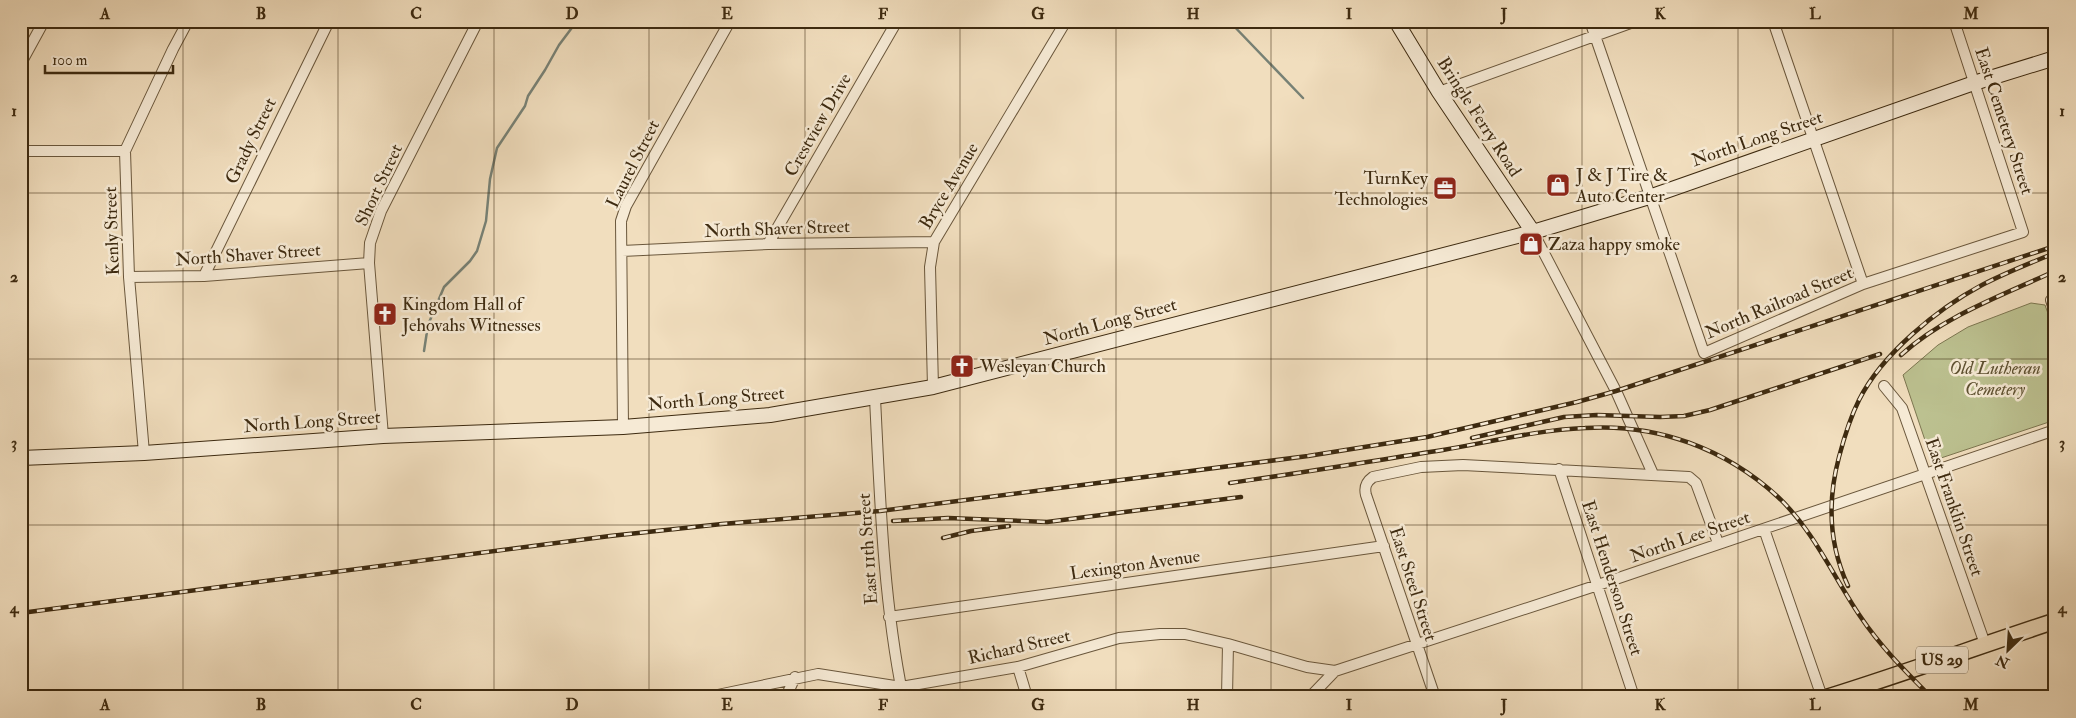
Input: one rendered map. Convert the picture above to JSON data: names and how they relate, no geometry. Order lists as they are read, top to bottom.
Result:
{
  "streets": {
    "main road": ["US 29"],
    "street": [
      "Bringle Ferry Road",
      "East Cemetery Street",
      "Crestview Drive",
      "North Long Street",
      "Grady Street",
      "Laurel Street",
      "Short Street",
      "Bryce Avenue",
      "North Shaver Street",
      "Kenly Street",
      "North Railroad Street",
      "East Franklin Street",
      "North Lee Street",
      "East 11th Street",
      "Lexington Avenue",
      "East Henderson Street",
      "East Steel Street",
      "Richard Street"
    ]
  },
  "crossings": [
    ["Bringle Ferry Road", "North Long Street"],
    ["East Cemetery Street", "North Long Street"],
    ["East Cemetery Street", "North Railroad Street"],
    ["Crestview Drive", "North Shaver Street"],
    ["North Long Street", "Laurel Street"],
    ["North Long Street", "Short Street"],
    ["North Long Street", "Bryce Avenue"],
    ["North Long Street", "Kenly Street"],
    ["North Long Street", "North Railroad Street"],
    ["North Long Street", "East 11th Street"],
    ["Grady Street", "North Shaver Street"],
    ["Laurel Street", "North Shaver Street"],
    ["Short Street", "North Shaver Street"],
    ["Bryce Avenue", "North Shaver Street"],
    ["North Shaver Street", "Kenly Street"],
    ["East Franklin Street", "North Lee Street"],
    ["East Franklin Street", "US 29"],
    ["North Lee Street", "East Henderson Street"],
    ["North Lee Street", "East Steel Street"],
    ["North Lee Street", "Richard Street"],
    ["East 11th Street", "Lexington Avenue"],
    ["East 11th Street", "Richard Street"],
    ["Lexington Avenue", "East Steel Street"],
    ["East Henderson Street", "East Steel Street"]
  ],
  "parks": ["Old Lutheran Cemetery"],
  "places": {
    "shop": ["J & J Tire & Auto Center", "Zaza happy smoke"],
    "office": ["TurnKey Technologies"],
    "church": ["Kingdom Hall of Jehovahs Witnesses", "Wesleyan Church"]
  },
  "scale_bar": "100 m",
  "north": "bottom left",
  "grid": {
    "columns": [
      "A",
      "B",
      "C",
      "D",
      "E",
      "F",
      "G",
      "H",
      "I",
      "J",
      "K",
      "L",
      "M"
    ],
    "rows": [
      "1",
      "2",
      "3",
      "4"
    ]
  }
}
